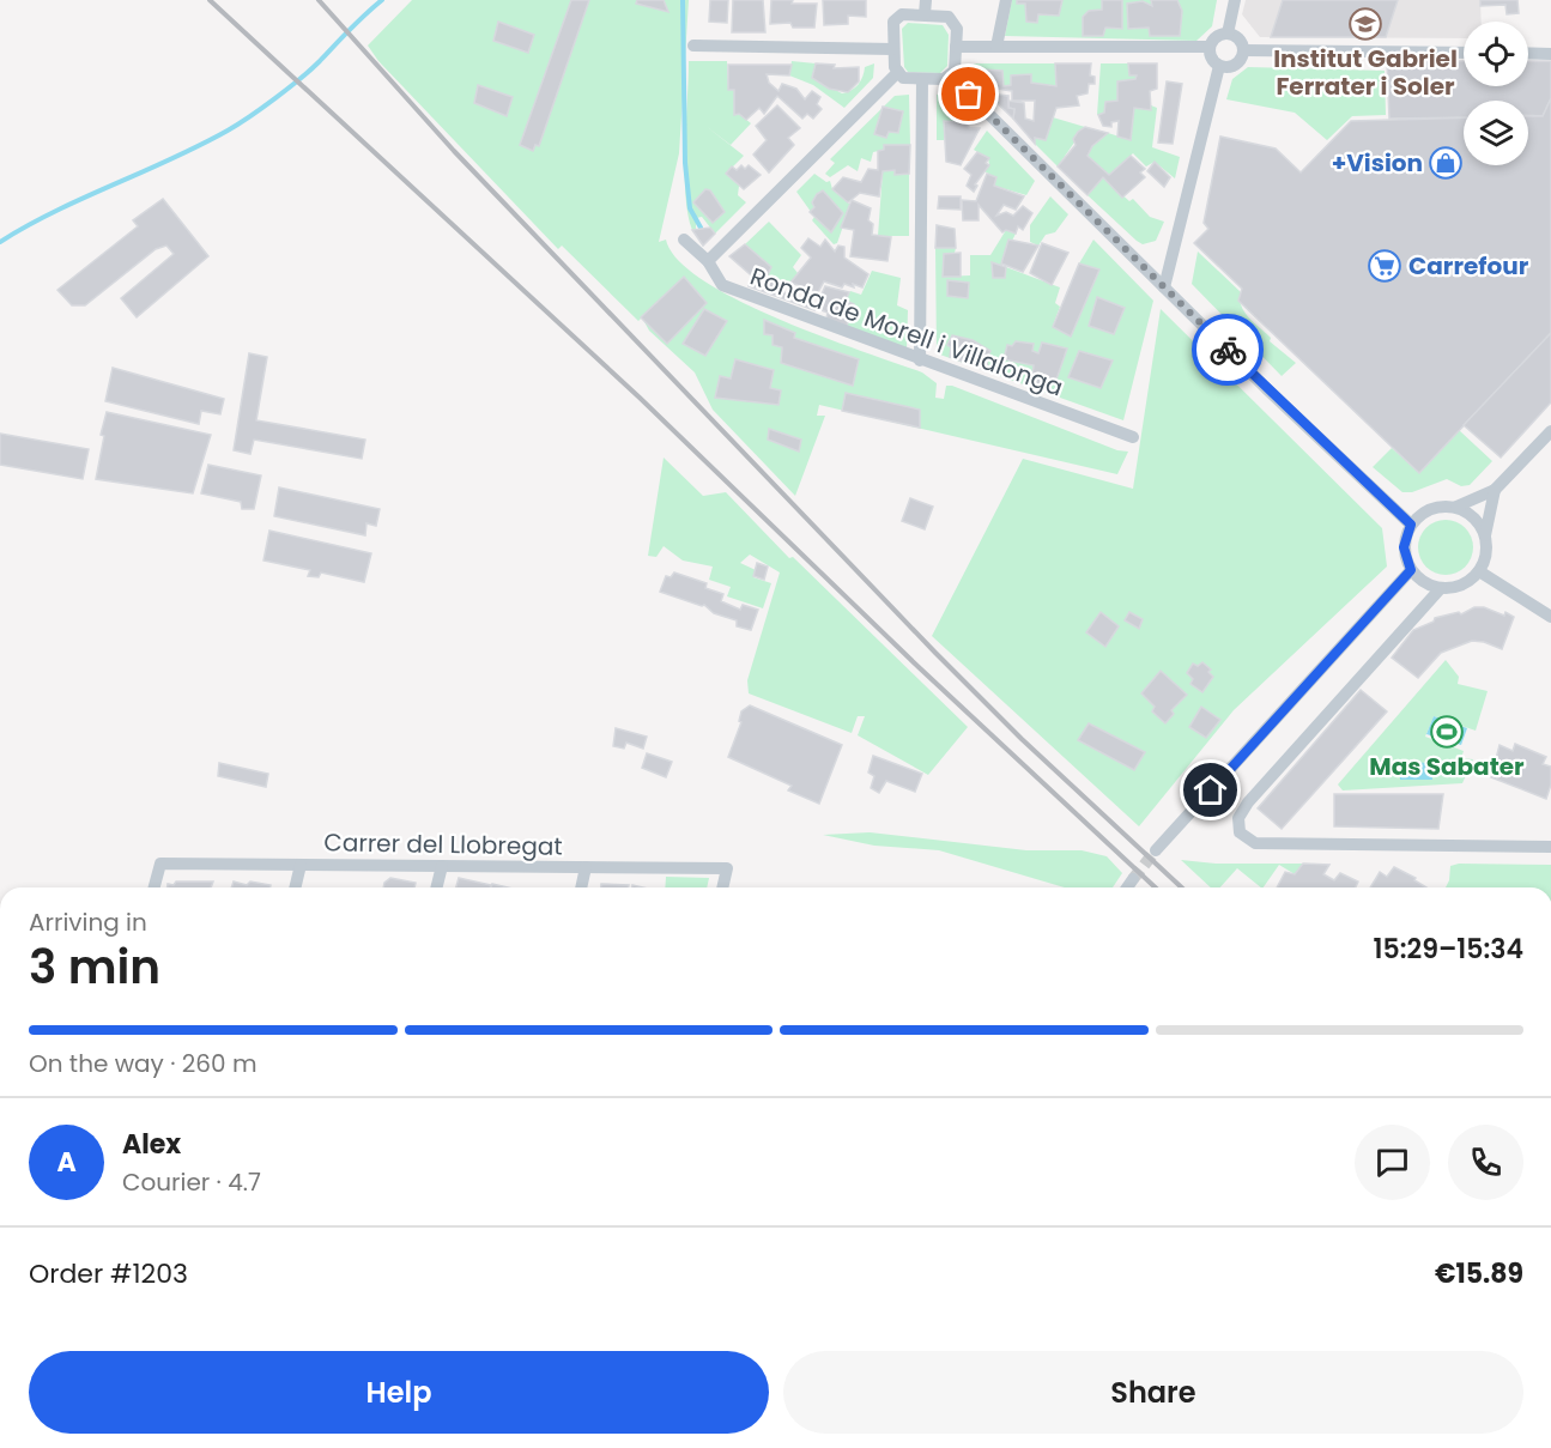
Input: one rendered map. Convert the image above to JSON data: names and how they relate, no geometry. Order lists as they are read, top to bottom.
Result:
{
  "streets": {
    "street": ["Ronda de Morell i Villalonga", "Carrer del Llobregat"]
  },
  "places": {
    "school or university": ["Institut Gabriel Ferrater i Soler"],
    "shop": ["+Vision"],
    "supermarket": ["Carrefour"],
    "sports": ["Mas Sabater"]
  },
  "page": {
    "heading": ["3 min", "Arriving in", "15:29–15:34"],
    "panel": [
      "Alex",
      "Courier · 4.7",
      "Order #1203",
      "€15.89"
    ],
    "bar": "On the way · 260 m",
    "round": "A",
    "buttons": ["Help", "Share"]
  }
}
